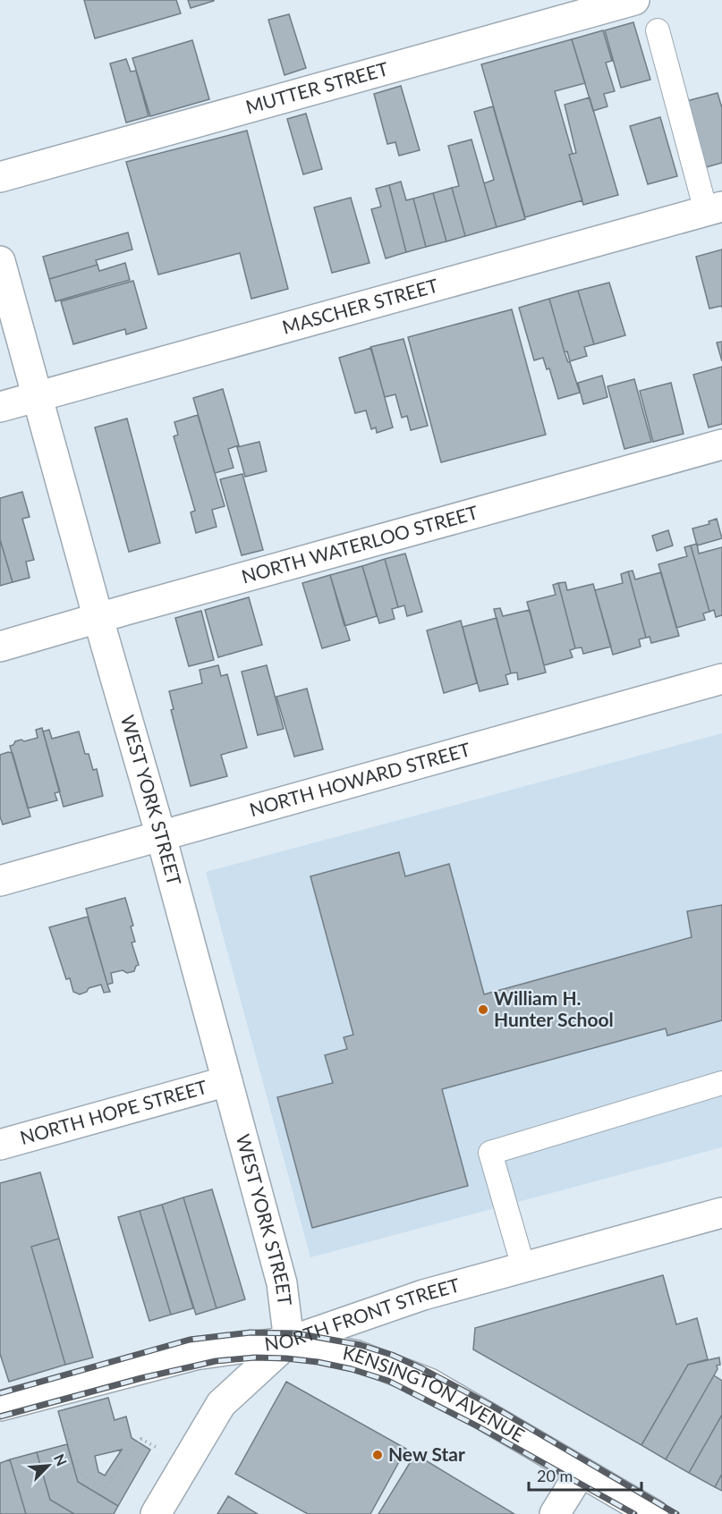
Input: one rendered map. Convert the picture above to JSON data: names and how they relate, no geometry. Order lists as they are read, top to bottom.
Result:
{
  "streets": {
    "street": [
      "MUTTER STREET",
      "MASCHER STREET",
      "NORTH WATERLOO STREET",
      "NORTH HOWARD STREET",
      "WEST YORK STREET",
      "NORTH HOPE STREET",
      "NORTH FRONT STREET",
      "KENSINGTON AVENUE"
    ]
  },
  "crossings": [
    ["MASCHER STREET", "WEST YORK STREET"],
    ["NORTH WATERLOO STREET", "WEST YORK STREET"],
    ["NORTH HOWARD STREET", "WEST YORK STREET"],
    ["WEST YORK STREET", "NORTH HOPE STREET"],
    ["WEST YORK STREET", "NORTH FRONT STREET"],
    ["WEST YORK STREET", "KENSINGTON AVENUE"],
    ["NORTH FRONT STREET", "KENSINGTON AVENUE"]
  ],
  "places": ["William H. Hunter School", "New Star"],
  "scale_bar": "20 m",
  "north": "top right"
}
